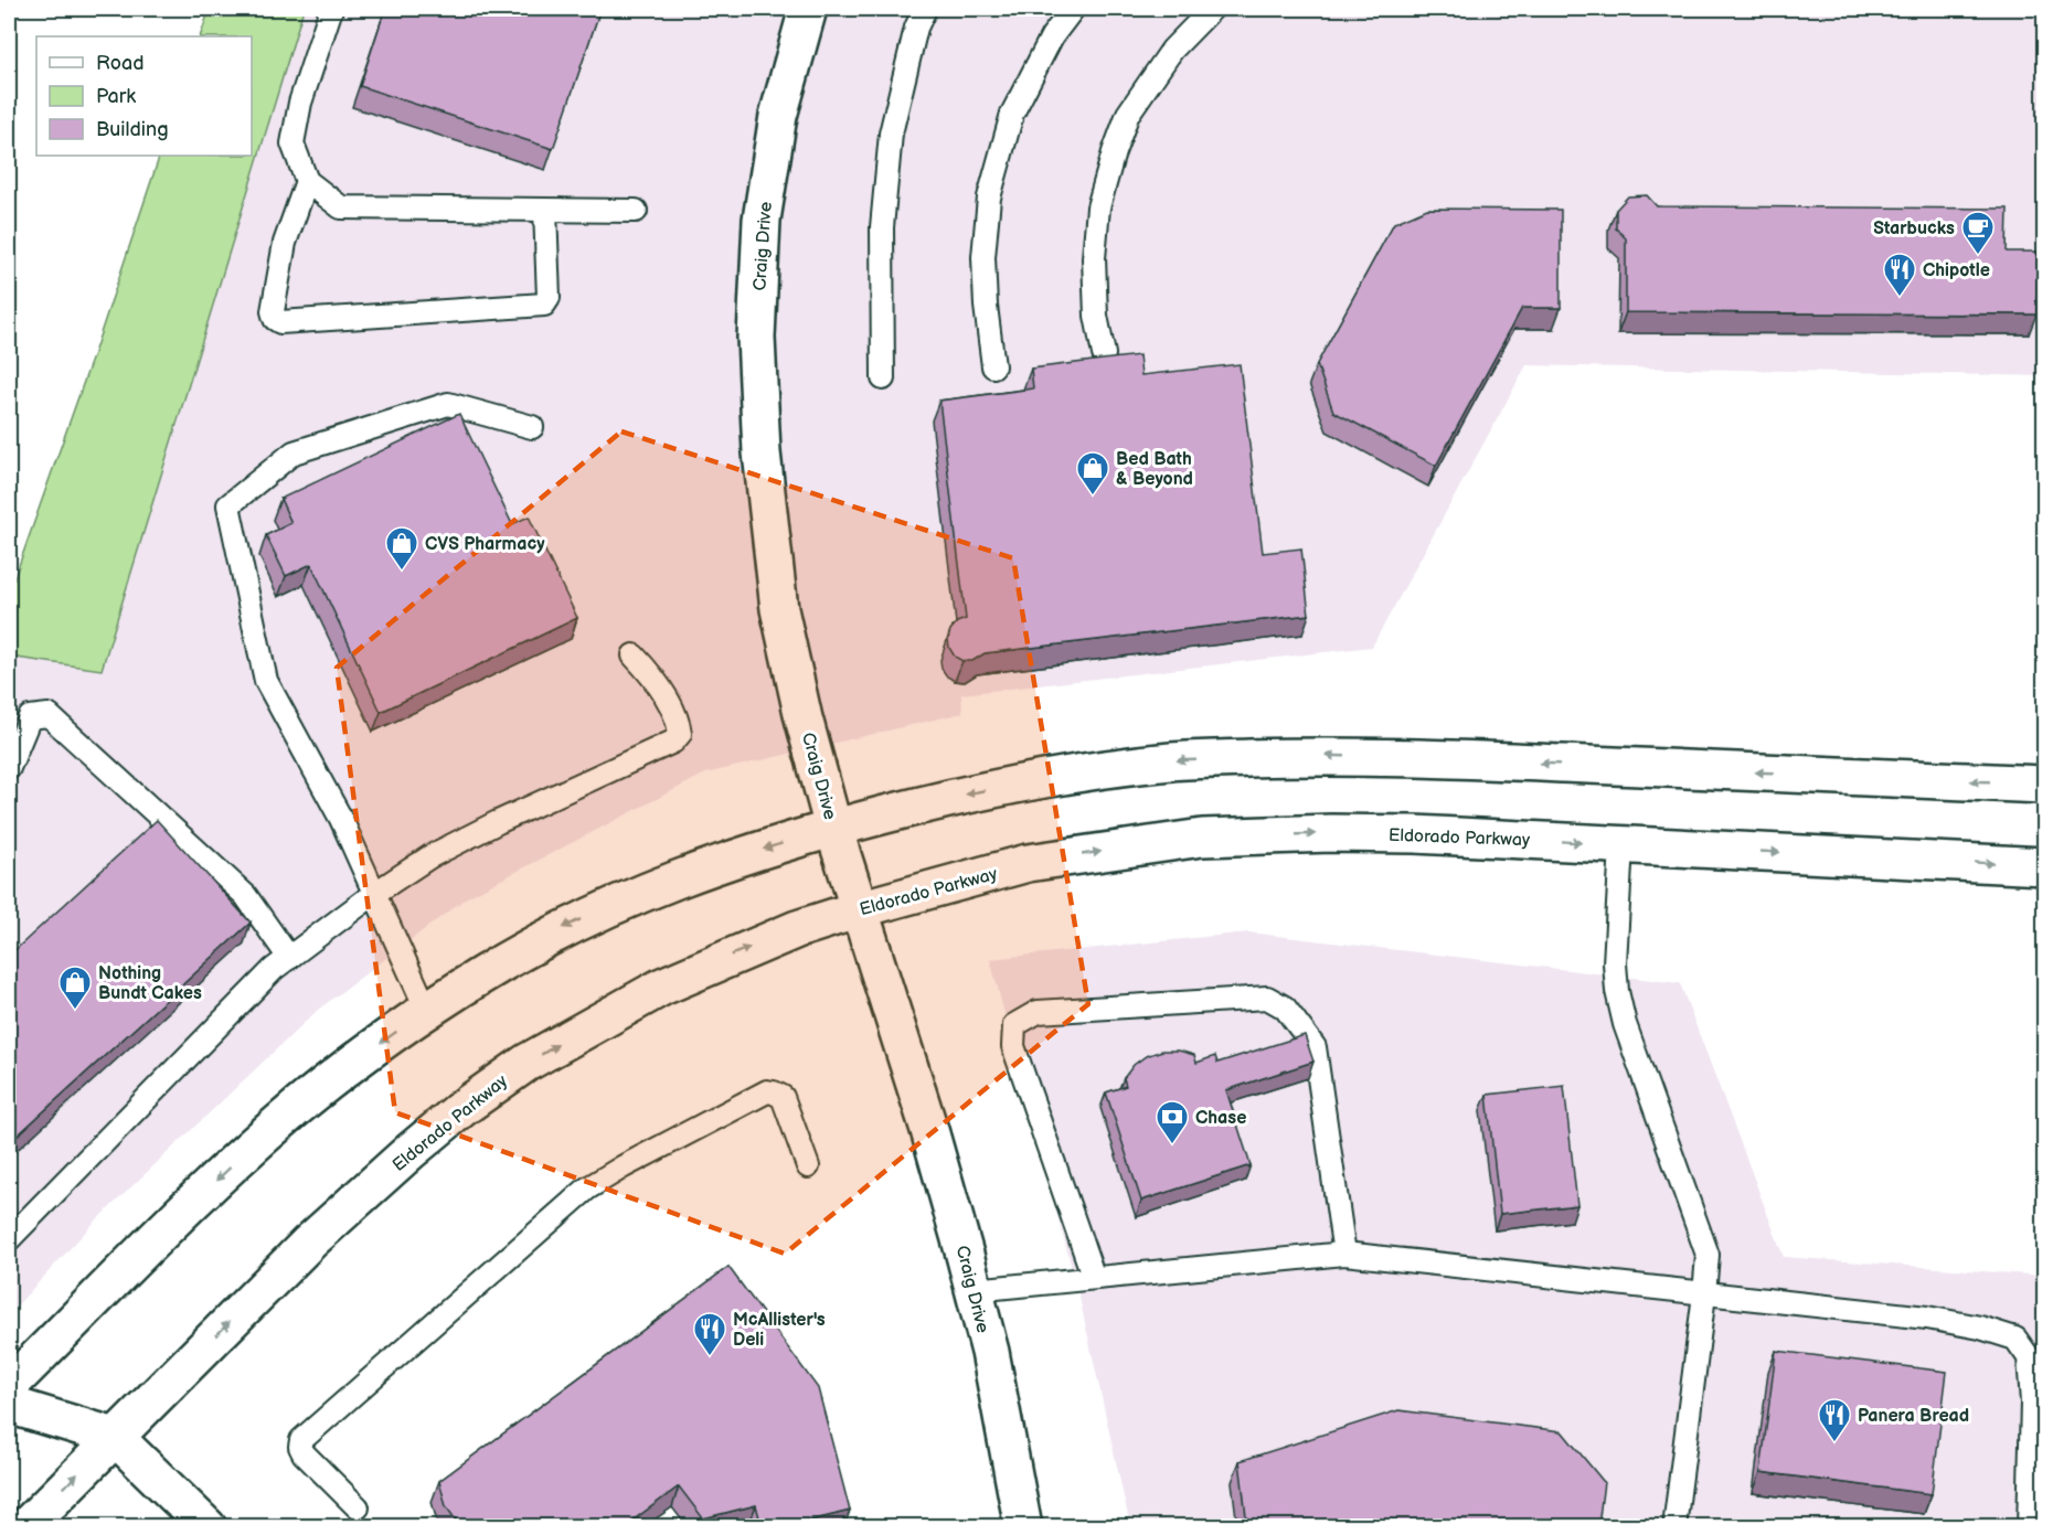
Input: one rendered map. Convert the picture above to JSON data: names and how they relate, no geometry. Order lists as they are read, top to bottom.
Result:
{
  "streets": {
    "main road": ["Craig Drive", "Eldorado Parkway"]
  },
  "crossings": [
    ["Craig Drive", "Eldorado Parkway"]
  ],
  "places": {
    "cafe": ["Starbucks"],
    "restaurant": ["Chipotle", "McAllister's Deli", "Panera Bread"],
    "shop": ["Bed Bath & Beyond", "CVS Pharmacy", "Nothing Bundt Cakes"],
    "bank": ["Chase"]
  },
  "legend": ["Road", "Park", "Building"]
}
